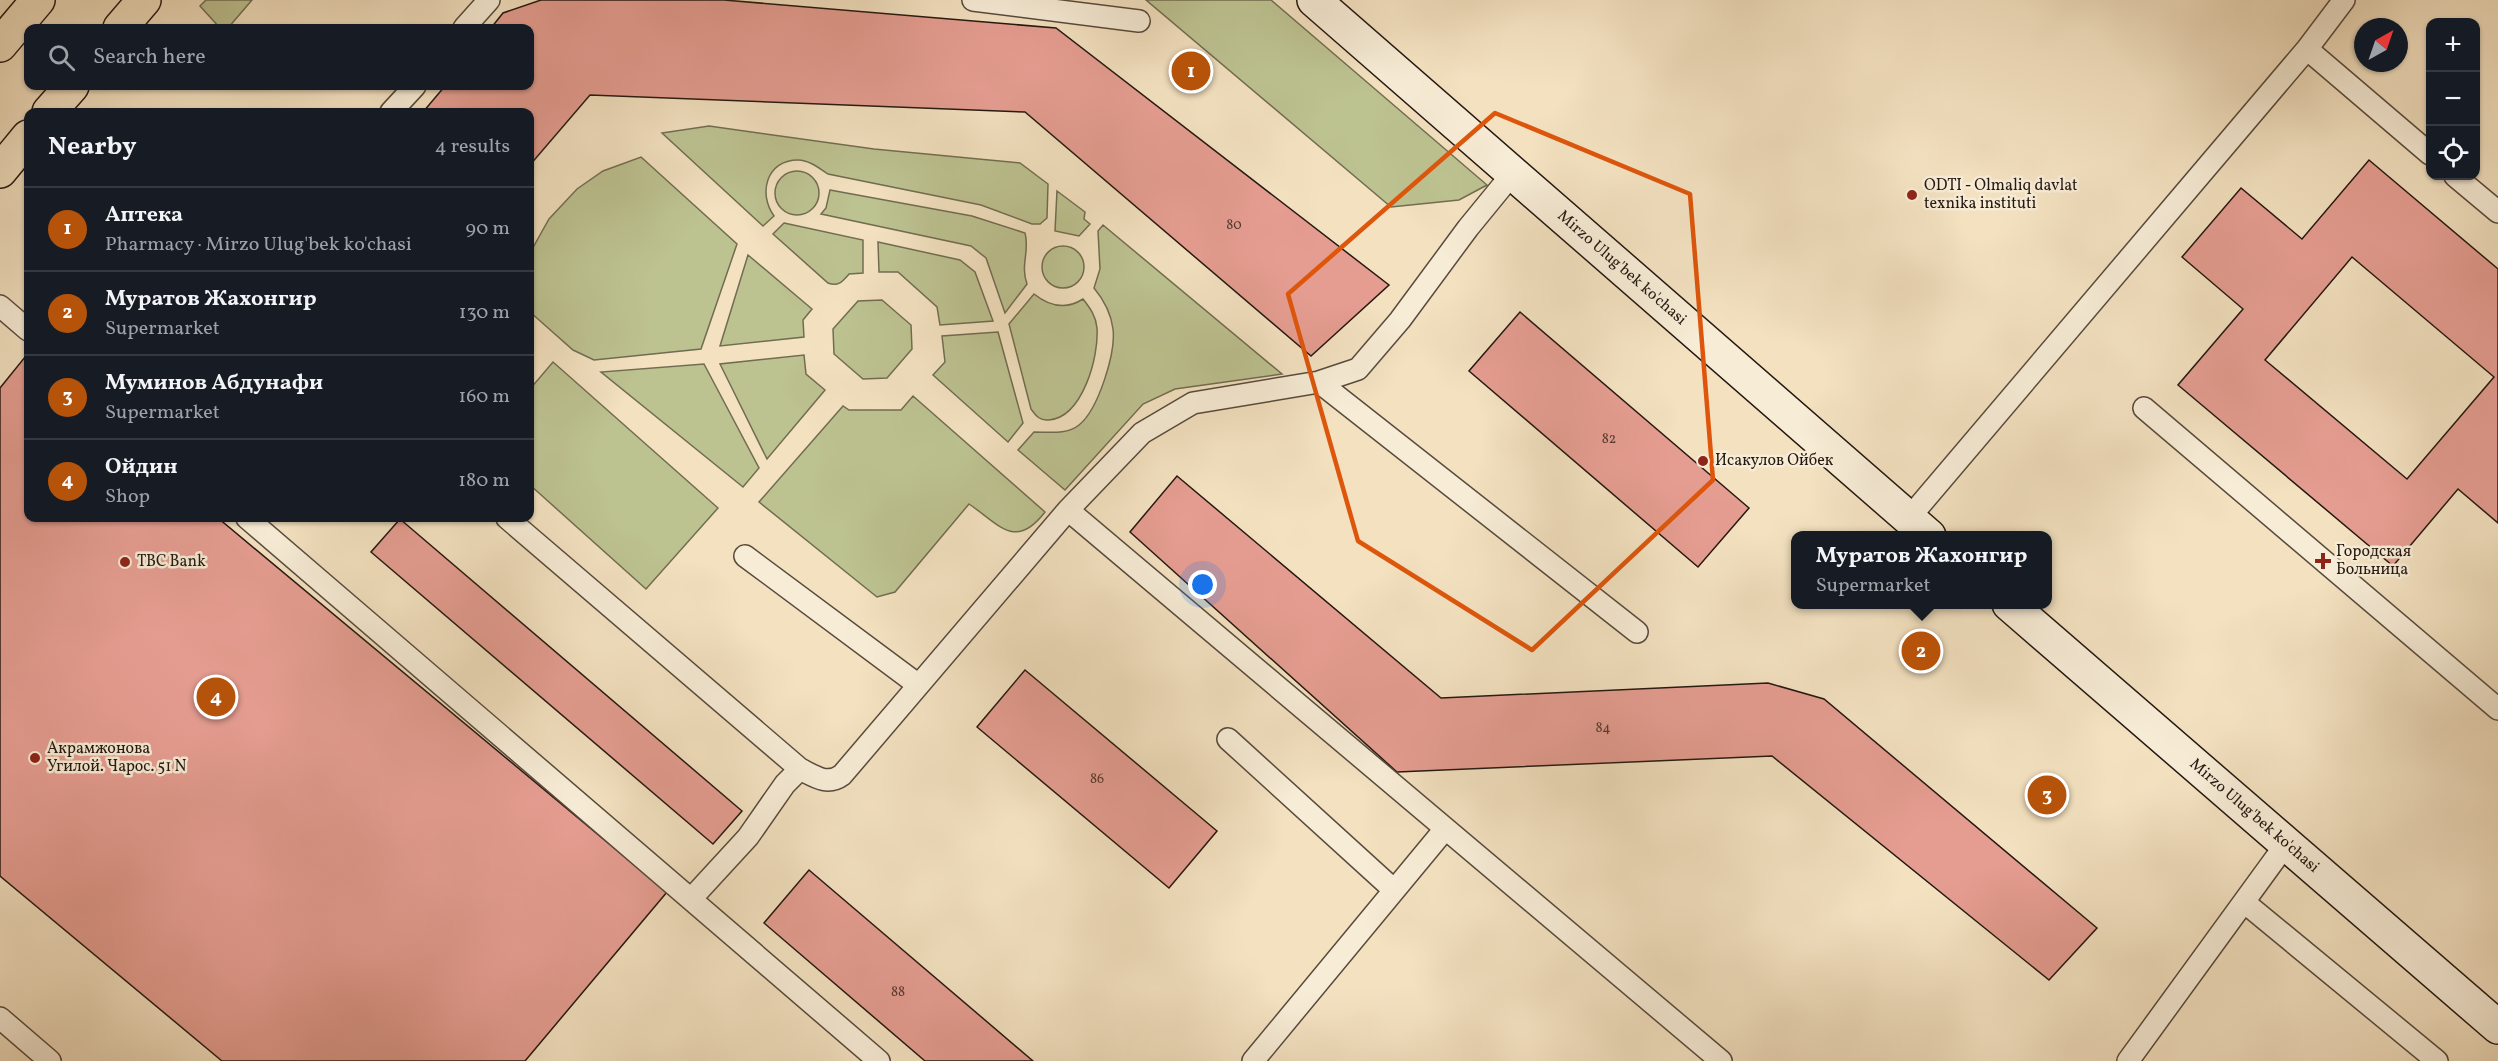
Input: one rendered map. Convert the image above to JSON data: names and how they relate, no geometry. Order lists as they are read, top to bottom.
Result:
{
  "streets": {
    "main road": ["Mirzo Ulug'bek ko'chasi"]
  },
  "places": {
    "other": [
      "ODTI - Olmaliq davlat texnika instituti",
      "Исакулов Ойбек",
      "TBC Bank",
      "Акрамжонова Угилой. Чарос. 51 N"
    ],
    "health": ["Городская Больница"]
  },
  "house_numbers": [
    "80",
    "82",
    "84",
    "86",
    "88"
  ],
  "north": "top right",
  "page": {
    "map_buttons": ["+", "−"],
    "search": "Search here",
    "pins": [
      "1",
      "2",
      "4",
      "3"
    ],
    "heading": ["Nearby", "4 results"],
    "list": [
      {
        "mark": "1",
        "name": "Аптека",
        "note": "Pharmacy · Mirzo Ulug'bek ko'chasi",
        "value": "90 m"
      },
      {
        "mark": "2",
        "name": "Муратов Жахонгир",
        "note": "Supermarket",
        "value": "130 m"
      },
      {
        "mark": "3",
        "name": "Муминов Абдунафи",
        "note": "Supermarket",
        "value": "160 m"
      },
      {
        "mark": "4",
        "name": "Ойдин",
        "note": "Shop",
        "value": "180 m"
      }
    ],
    "popup": ["Муратов Жахонгир", "Supermarket"]
  }
}
